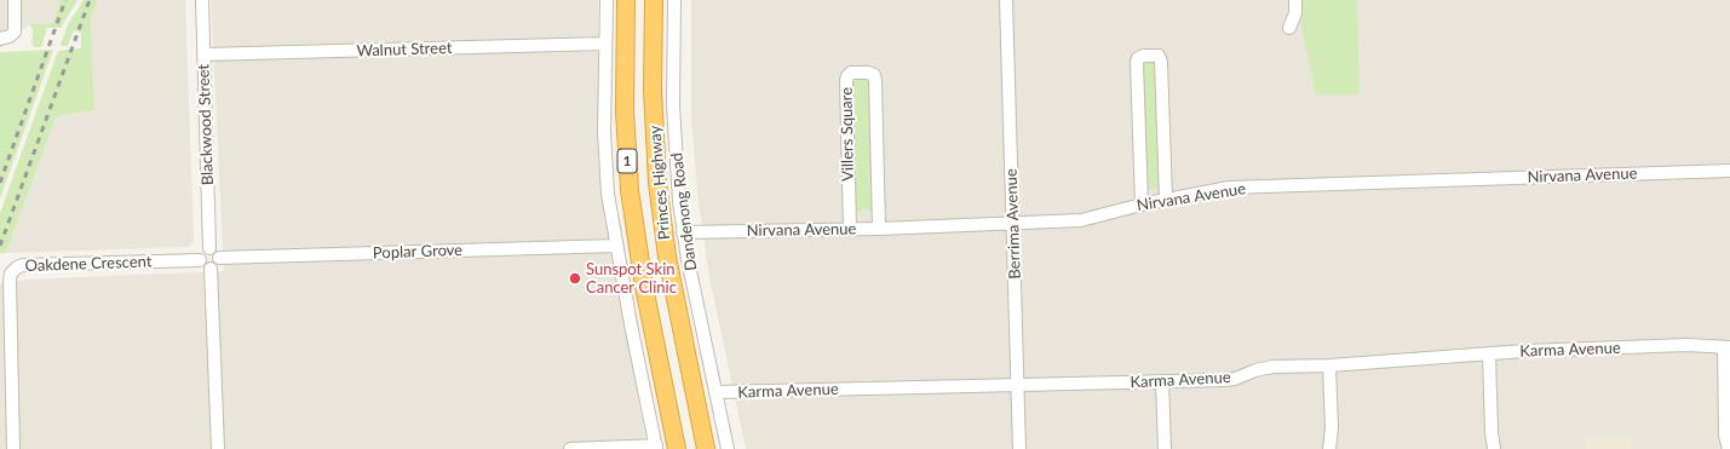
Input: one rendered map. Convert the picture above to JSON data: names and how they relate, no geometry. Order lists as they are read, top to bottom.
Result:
{
  "streets": {
    "highway": ["1", "Princes Highway"],
    "street": [
      "Walnut Street",
      "Blackwood Street",
      "Villers Square",
      "Nirvana Avenue",
      "Dandenong Road",
      "Berrima Avenue",
      "Poplar Grove",
      "Oakdene Crescent",
      "Karma Avenue"
    ]
  },
  "crossings": [
    ["Walnut Street", "Blackwood Street"],
    ["Blackwood Street", "Poplar Grove"],
    ["Blackwood Street", "Oakdene Crescent"],
    ["Villers Square", "Nirvana Avenue"],
    ["Nirvana Avenue", "Dandenong Road"],
    ["Nirvana Avenue", "Berrima Avenue"],
    ["Dandenong Road", "Karma Avenue"],
    ["Berrima Avenue", "Karma Avenue"],
    ["Poplar Grove", "Oakdene Crescent"]
  ],
  "places": ["Sunspot Skin Cancer Clinic"]
}
